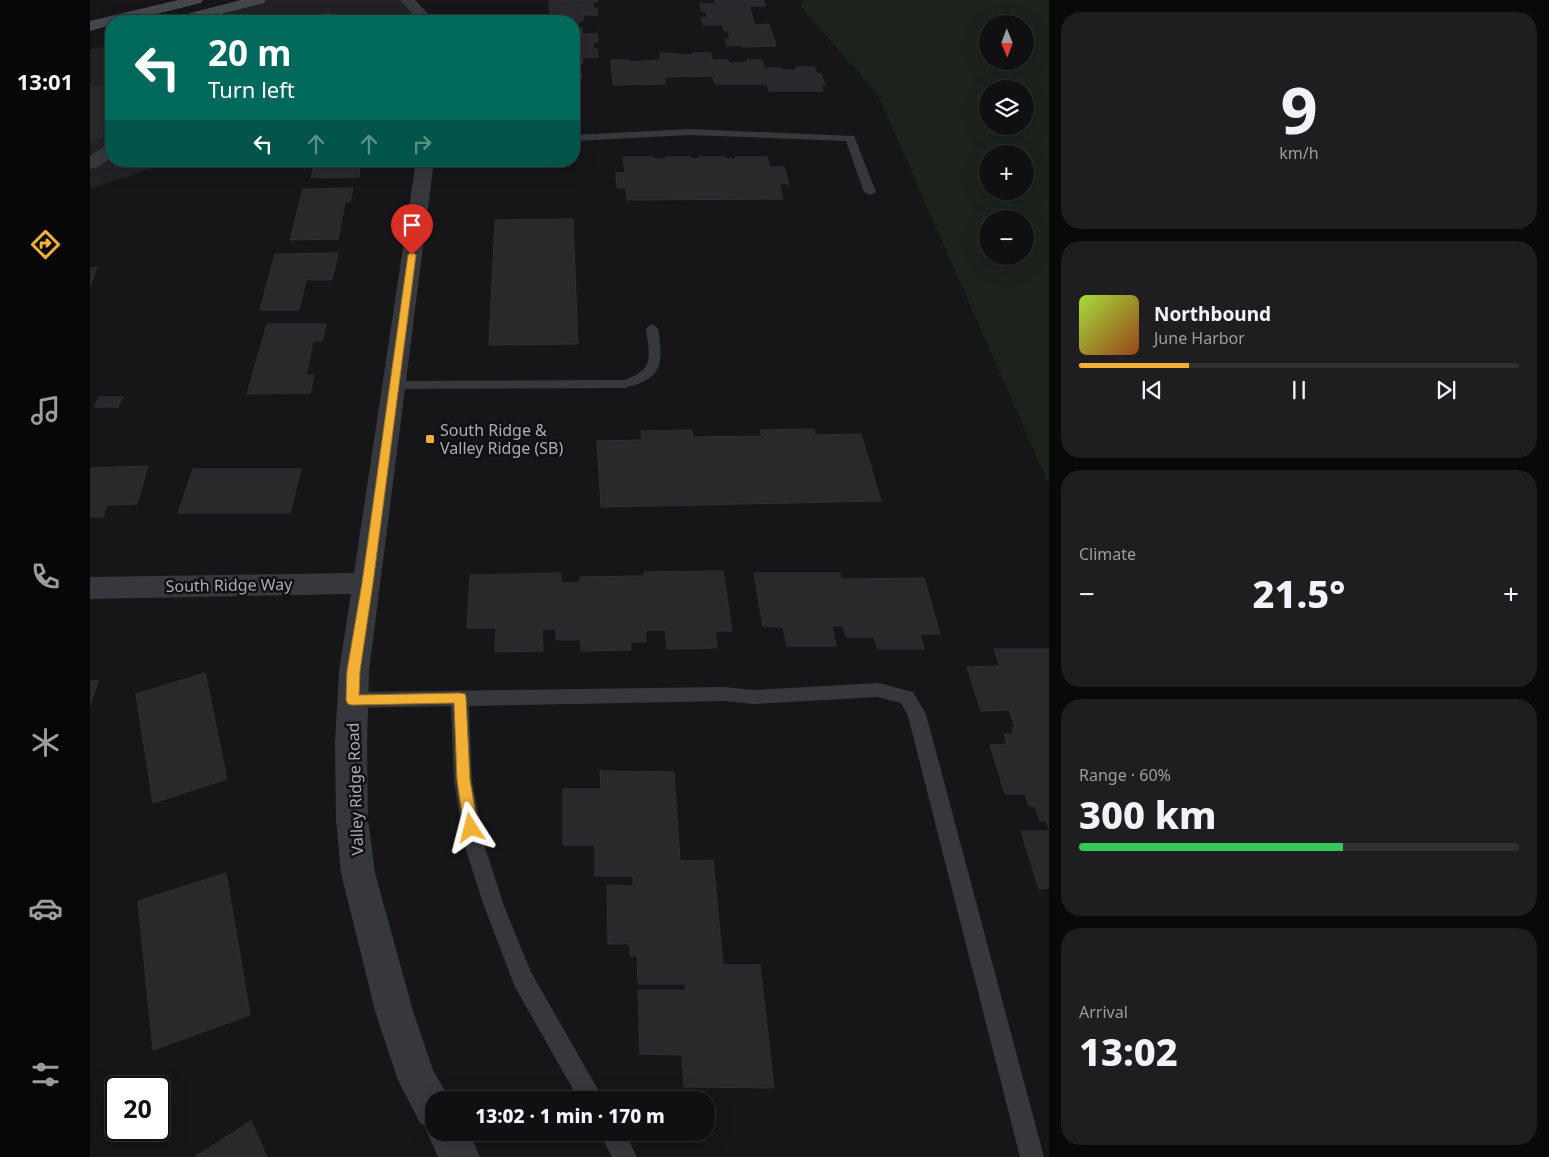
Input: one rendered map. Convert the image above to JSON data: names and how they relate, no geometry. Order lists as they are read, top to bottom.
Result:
{
  "streets": {
    "street": ["South Ridge Way", "Valley Ridge Road"]
  },
  "crossings": [
    ["South Ridge Way", "Valley Ridge Road"]
  ],
  "places": {
    "transit": ["South Ridge & Valley Ridge (SB)"]
  },
  "north": "bottom",
  "page": {
    "tabs": "13:01",
    "tile": [
      ["9", "km/h"],
      "Climate",
      ["Range · 60%", "300 km"],
      ["Arrival", "13:02"]
    ],
    "map_buttons": ["+", "−"],
    "turn": ["20 m", "Turn left"],
    "song": ["Northbound", "June Harbor"],
    "heat": ["−", "21.5°", "+"],
    "limit": "20",
    "trip": "13:02 · 1 min · 170 m"
  }
}
